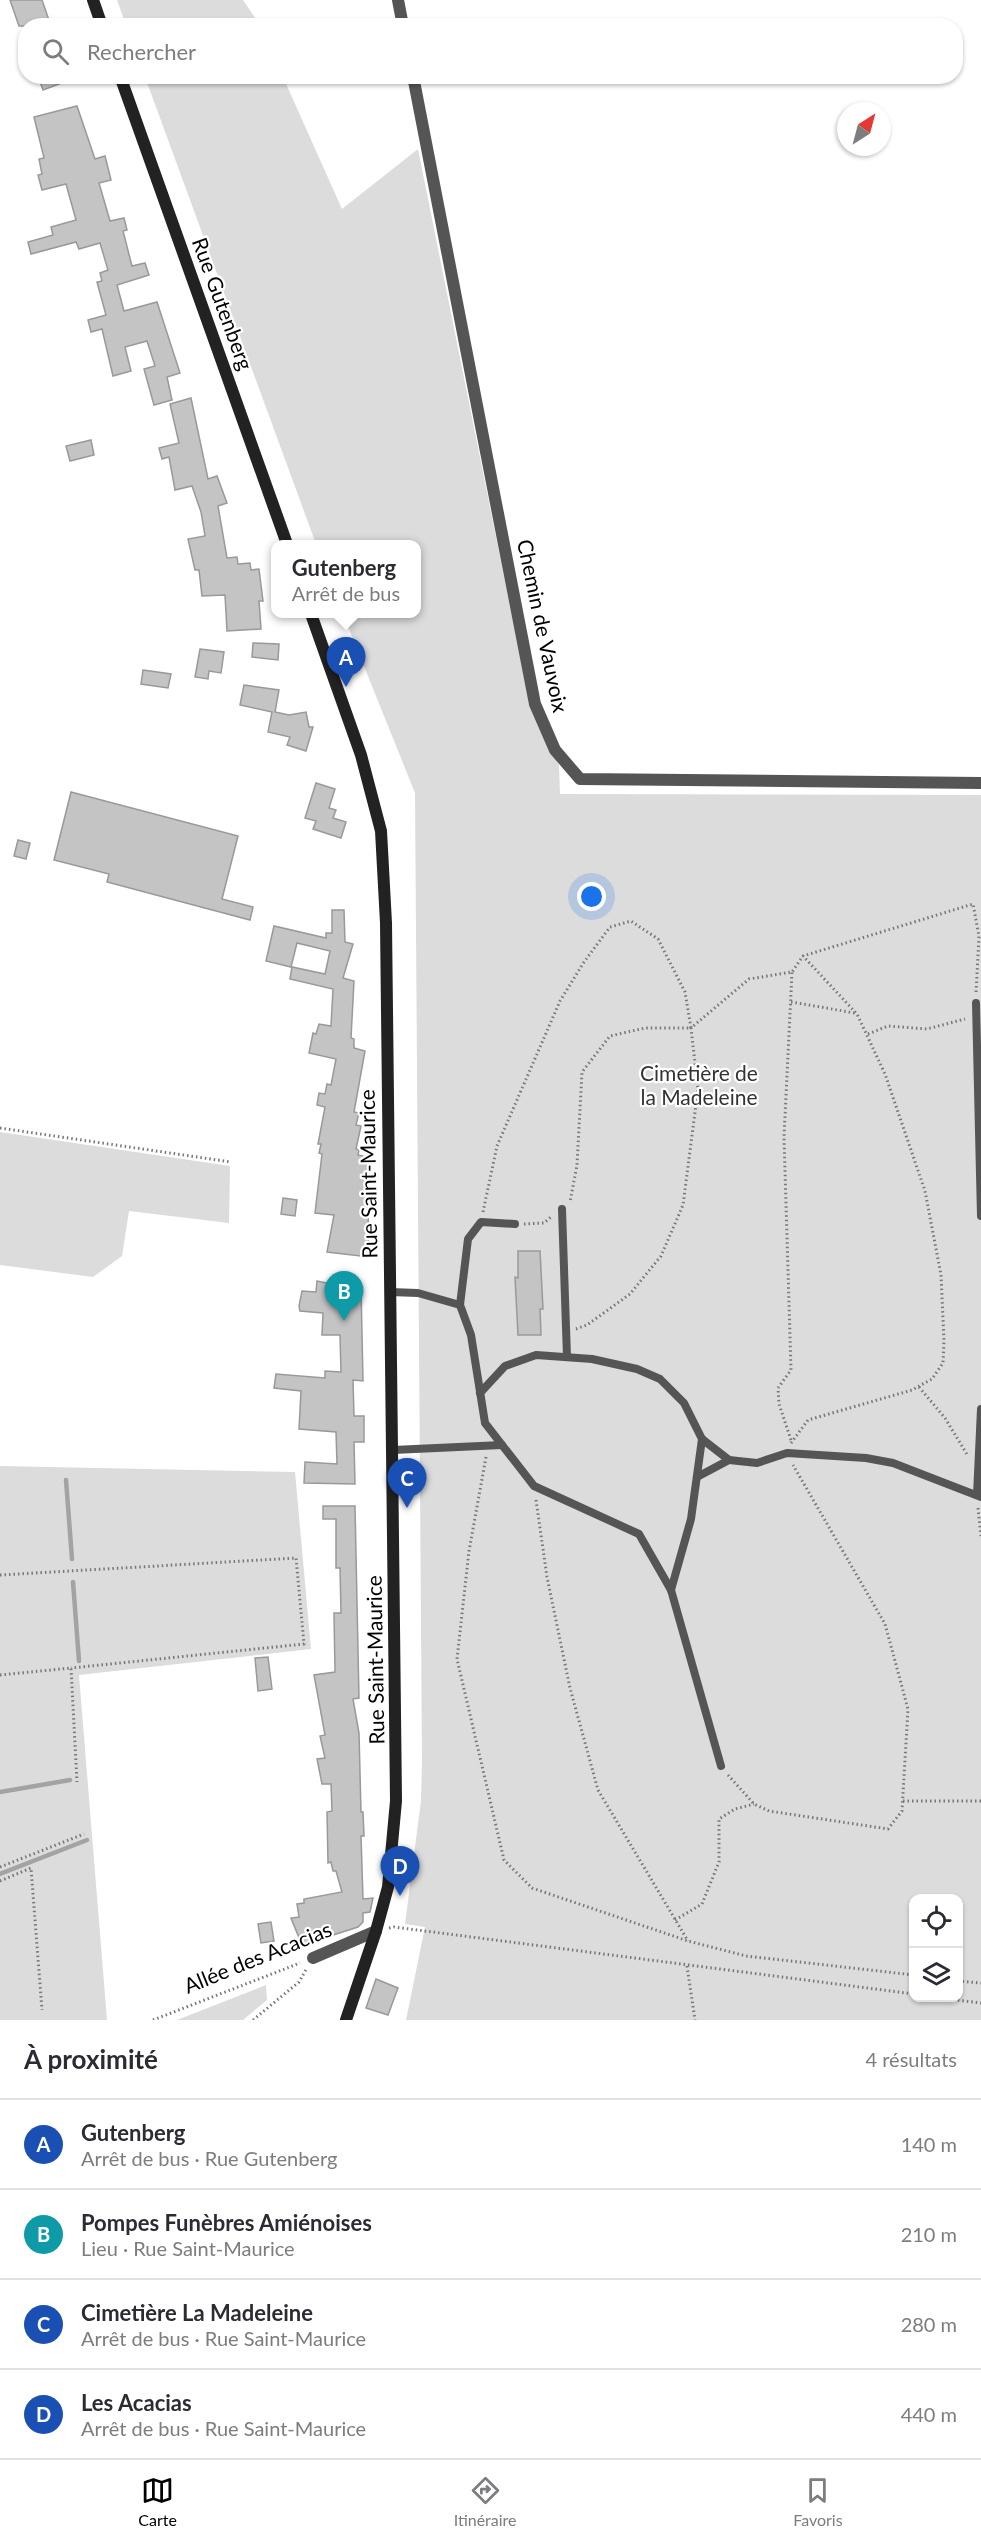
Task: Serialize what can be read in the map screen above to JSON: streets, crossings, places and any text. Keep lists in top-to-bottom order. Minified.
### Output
{"streets":{"street":["Rue Gutenberg","Chemin de Vauvoix","Rue Saint-Maurice","Allée des Acacias"]},"crossings":[["Rue Saint-Maurice","Allée des Acacias"]],"parks":["Cimetière de la Madeleine"],"north":"top right","page":{"search":"Rechercher","popup":["Gutenberg","Arrêt de bus"],"pins":["A","B","C","D"],"heading":["À proximité","4 résultats"],"list":[{"mark":"A","name":"Gutenberg","note":"Arrêt de bus · Rue Gutenberg","value":"140 m"},{"mark":"B","name":"Pompes Funèbres Amiénoises","note":"Lieu · Rue Saint-Maurice","value":"210 m"},{"mark":"C","name":"Cimetière La Madeleine","note":"Arrêt de bus · Rue Saint-Maurice","value":"280 m"},{"mark":"D","name":"Les Acacias","note":"Arrêt de bus · Rue Saint-Maurice","value":"440 m"}],"nav":["Carte","Itinéraire","Favoris"]}}
